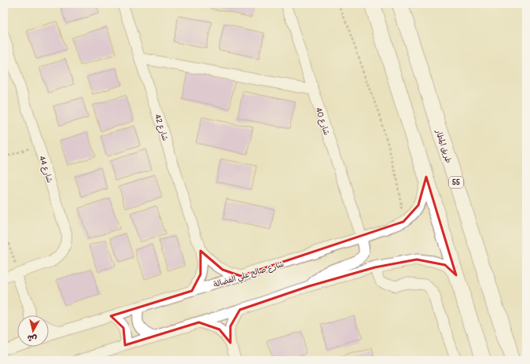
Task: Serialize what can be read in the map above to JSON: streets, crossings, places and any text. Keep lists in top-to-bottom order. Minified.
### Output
{"streets":{"highway":["طريق المطار","55"],"street":["شارع 40","شارع 42","شارع 44","شارع صالح علي الفضالة"]},"crossings":[["شارع 40","شارع صالح علي الفضالة"],["شارع 42","شارع صالح علي الفضالة"]],"north":"bottom"}
